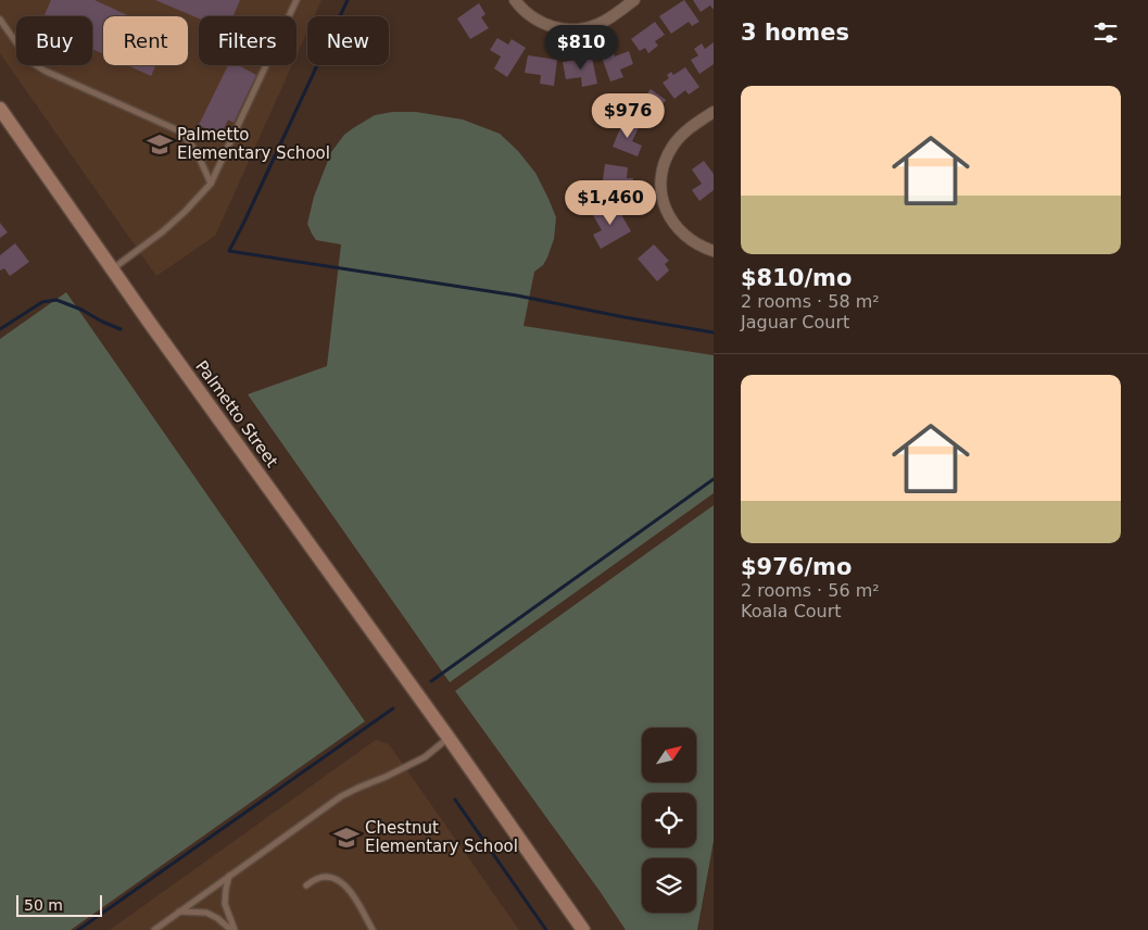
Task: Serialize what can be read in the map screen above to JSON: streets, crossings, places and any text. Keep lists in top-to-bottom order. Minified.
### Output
{"streets":{"main road":["Palmetto Street"]},"places":{"school or university":["Palmetto Elementary School","Chestnut Elementary School"]},"scale_bar":"50 m","north":"top right","page":{"heading":"3 homes","chip":["Buy","Rent","Filters","New"],"price":["$810","$976","$1,460"],"list":[{"name":"$810/mo","note":"2 rooms · 58 m² · Jaguar Court"},{"name":"$976/mo","note":"2 rooms · 56 m² · Koala Court"}],"scale":"50 m"}}
